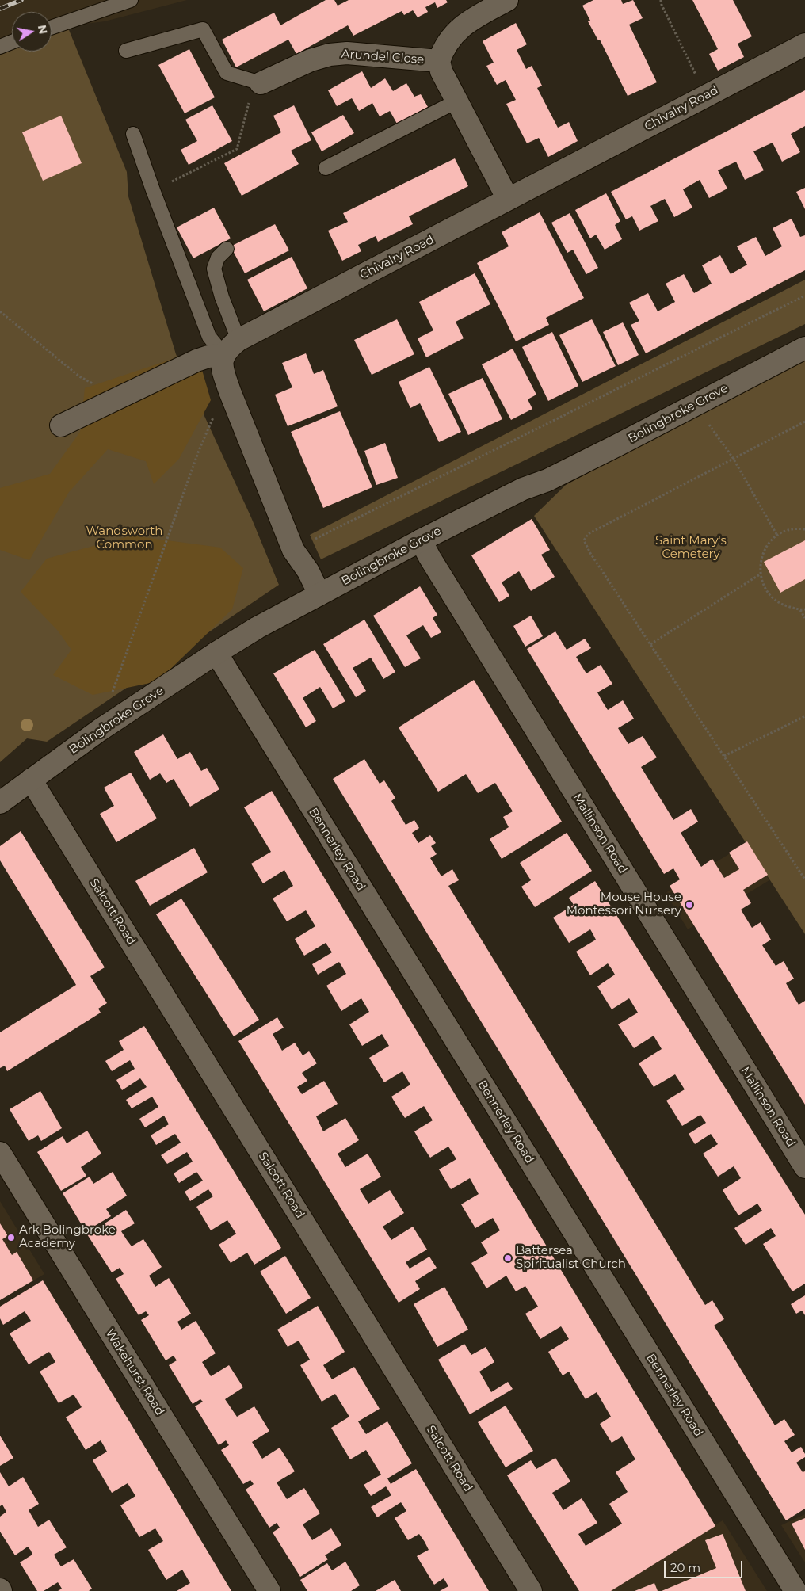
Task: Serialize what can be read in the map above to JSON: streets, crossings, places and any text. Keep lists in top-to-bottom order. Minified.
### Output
{"streets":{"street":["Arundel Close","Chivalry Road","Bolingbroke Grove","Mallinson Road","Bennerley Road","Salcott Road","Wakehurst Road"]},"crossings":[["Arundel Close","Chivalry Road"],["Bolingbroke Grove","Mallinson Road"],["Bolingbroke Grove","Bennerley Road"],["Bolingbroke Grove","Salcott Road"]],"parks":["Wandsworth Common","Saint Mary's Cemetery"],"places":["Mouse House Montessori Nursery","Ark Bolingbroke Academy","Battersea Spiritualist Church"],"scale_bar":"20 m","north":"right"}
